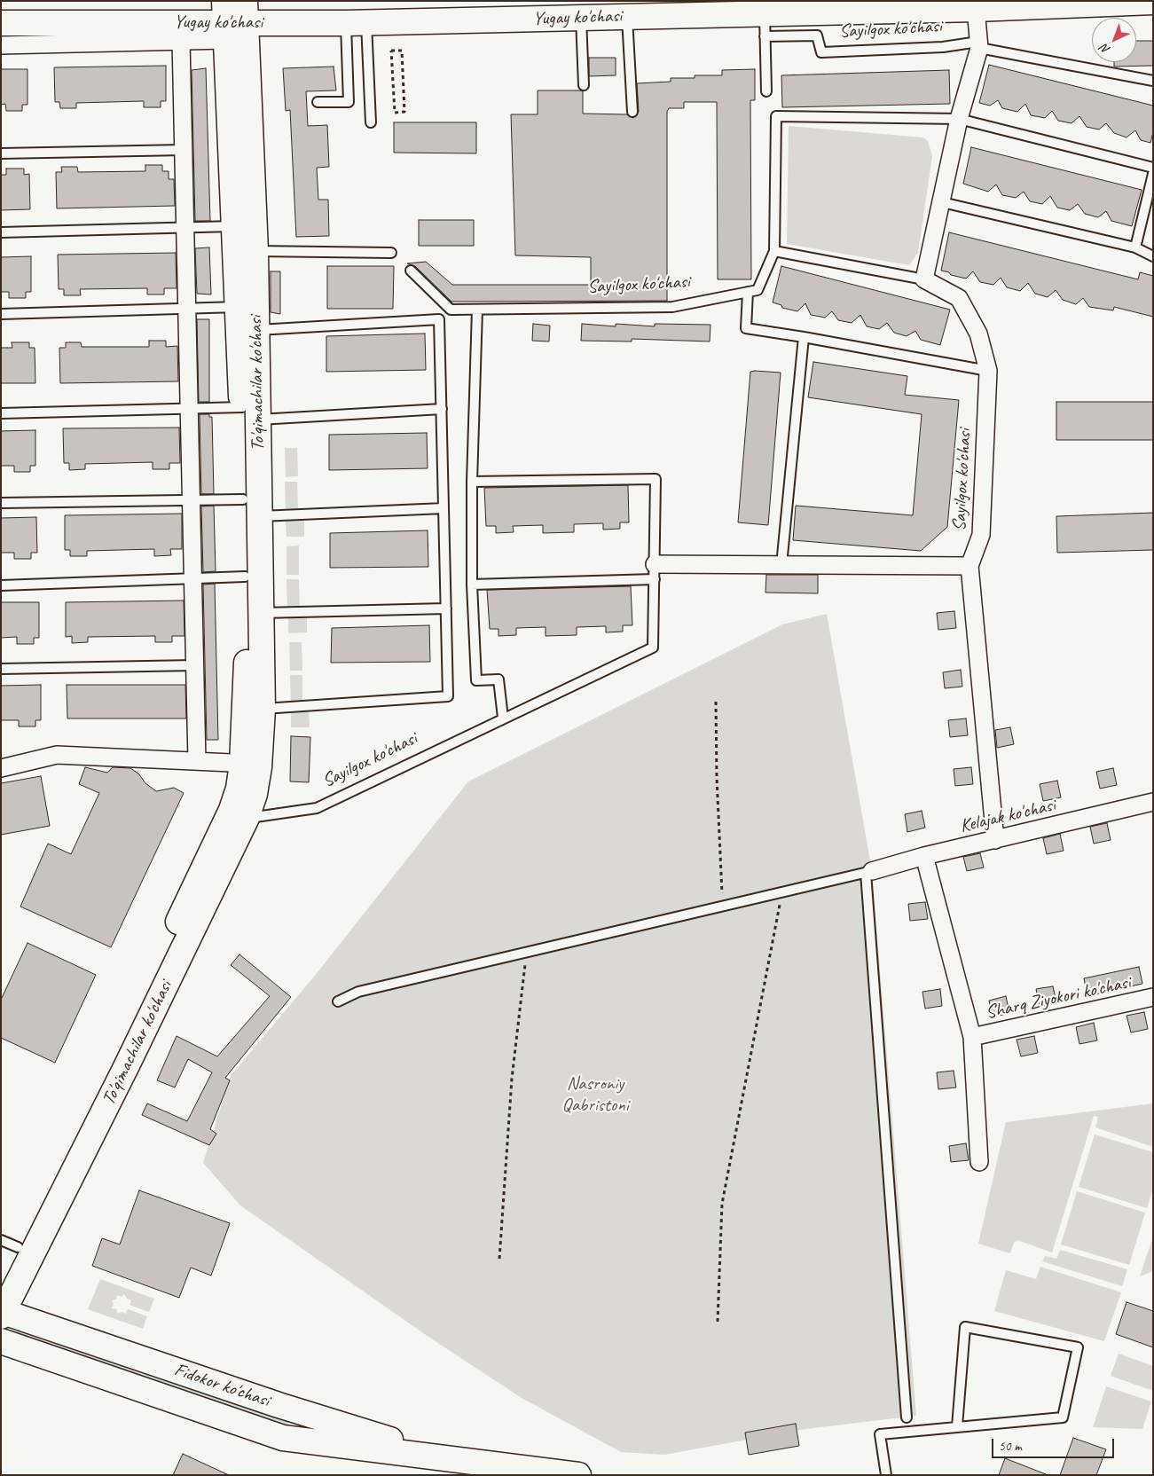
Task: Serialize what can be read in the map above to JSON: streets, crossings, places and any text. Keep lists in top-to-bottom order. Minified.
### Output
{"streets":{"main road":["Yugay ko'chasi","To'qimachilar ko'chasi","Fidokor ko'chasi"],"street":["Sayilgox ko'chasi","Kelajak ko'chasi","Sharq Ziyokori ko'chasi"]},"crossings":[["Yugay ko'chasi","Sayilgox ko'chasi"],["Yugay ko'chasi","To'qimachilar ko'chasi"],["Sayilgox ko'chasi","To'qimachilar ko'chasi"],["Sayilgox ko'chasi","Kelajak ko'chasi"],["To'qimachilar ko'chasi","Fidokor ko'chasi"]],"parks":["Nasroniy Qabristoni"],"scale_bar":"50 m","north":"bottom left"}
